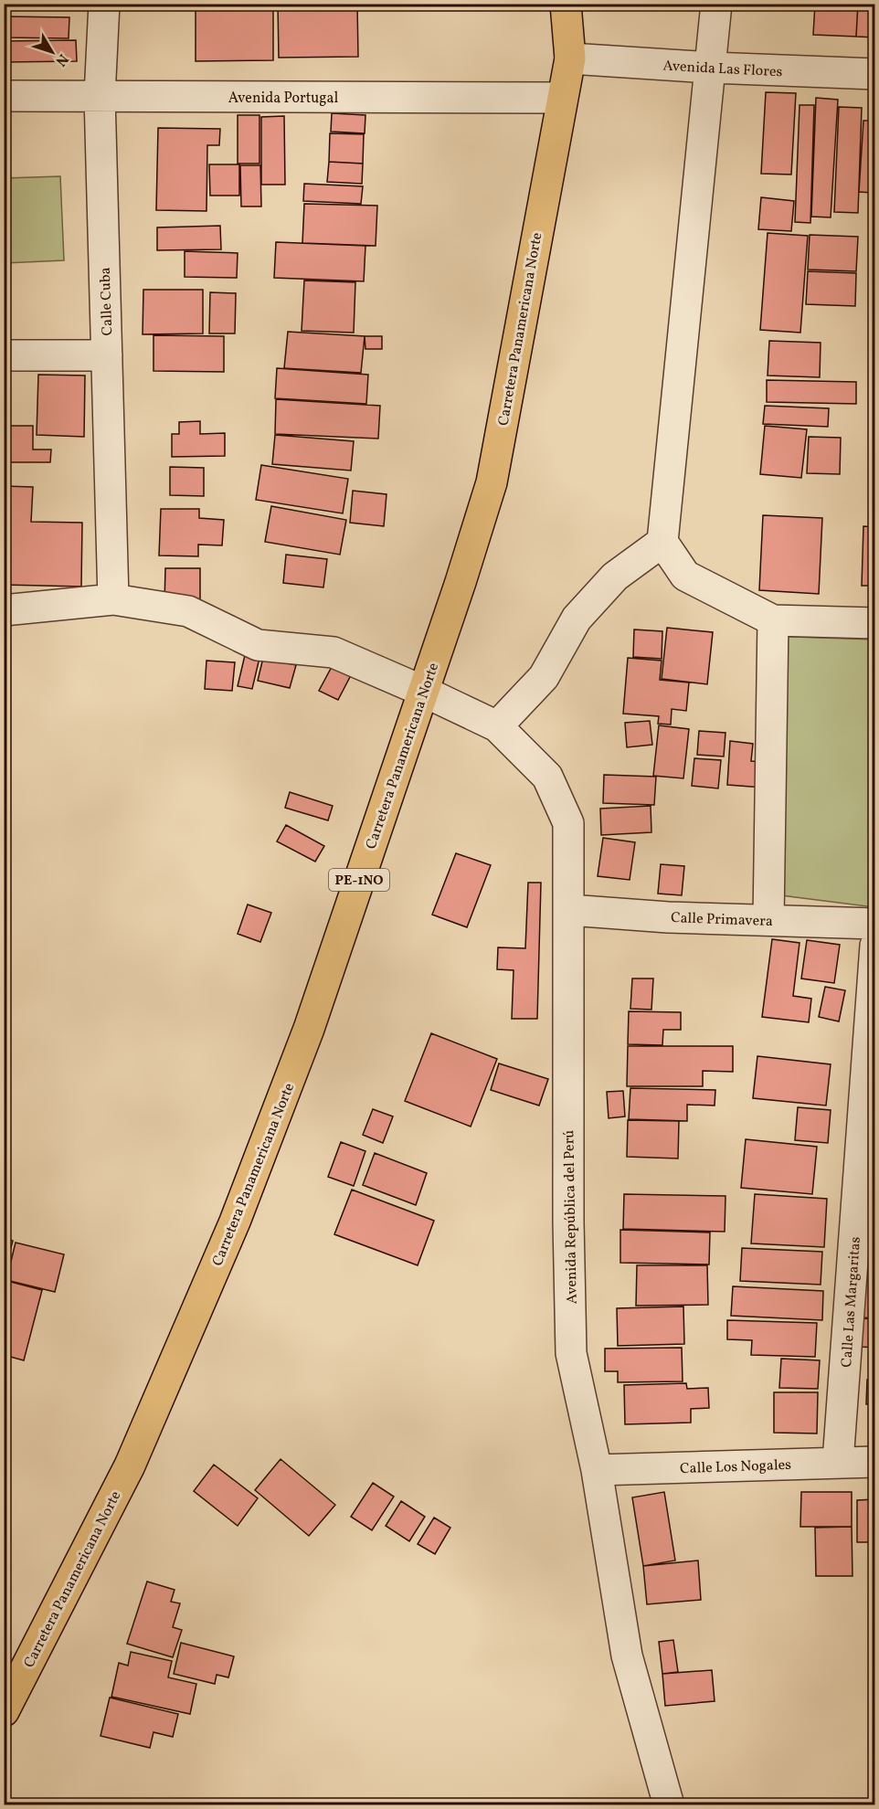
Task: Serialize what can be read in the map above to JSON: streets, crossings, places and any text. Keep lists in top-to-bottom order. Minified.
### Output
{"streets":{"main road":["Carretera Panamericana Norte","PE-1NO"],"street":["Avenida Las Flores","Avenida Portugal","Calle Cuba","Calle Primavera","Avenida República del Perú","Calle Las Margaritas","Calle Los Nogales"]},"crossings":[["Avenida Las Flores","Carretera Panamericana Norte"],["Avenida Portugal","Calle Cuba"],["Avenida Portugal","Carretera Panamericana Norte"],["Calle Cuba","Avenida República del Perú"],["Carretera Panamericana Norte","Avenida República del Perú"],["Calle Primavera","Avenida República del Perú"],["Avenida República del Perú","Calle Los Nogales"],["Calle Las Margaritas","Calle Los Nogales"]],"north":"bottom right"}
